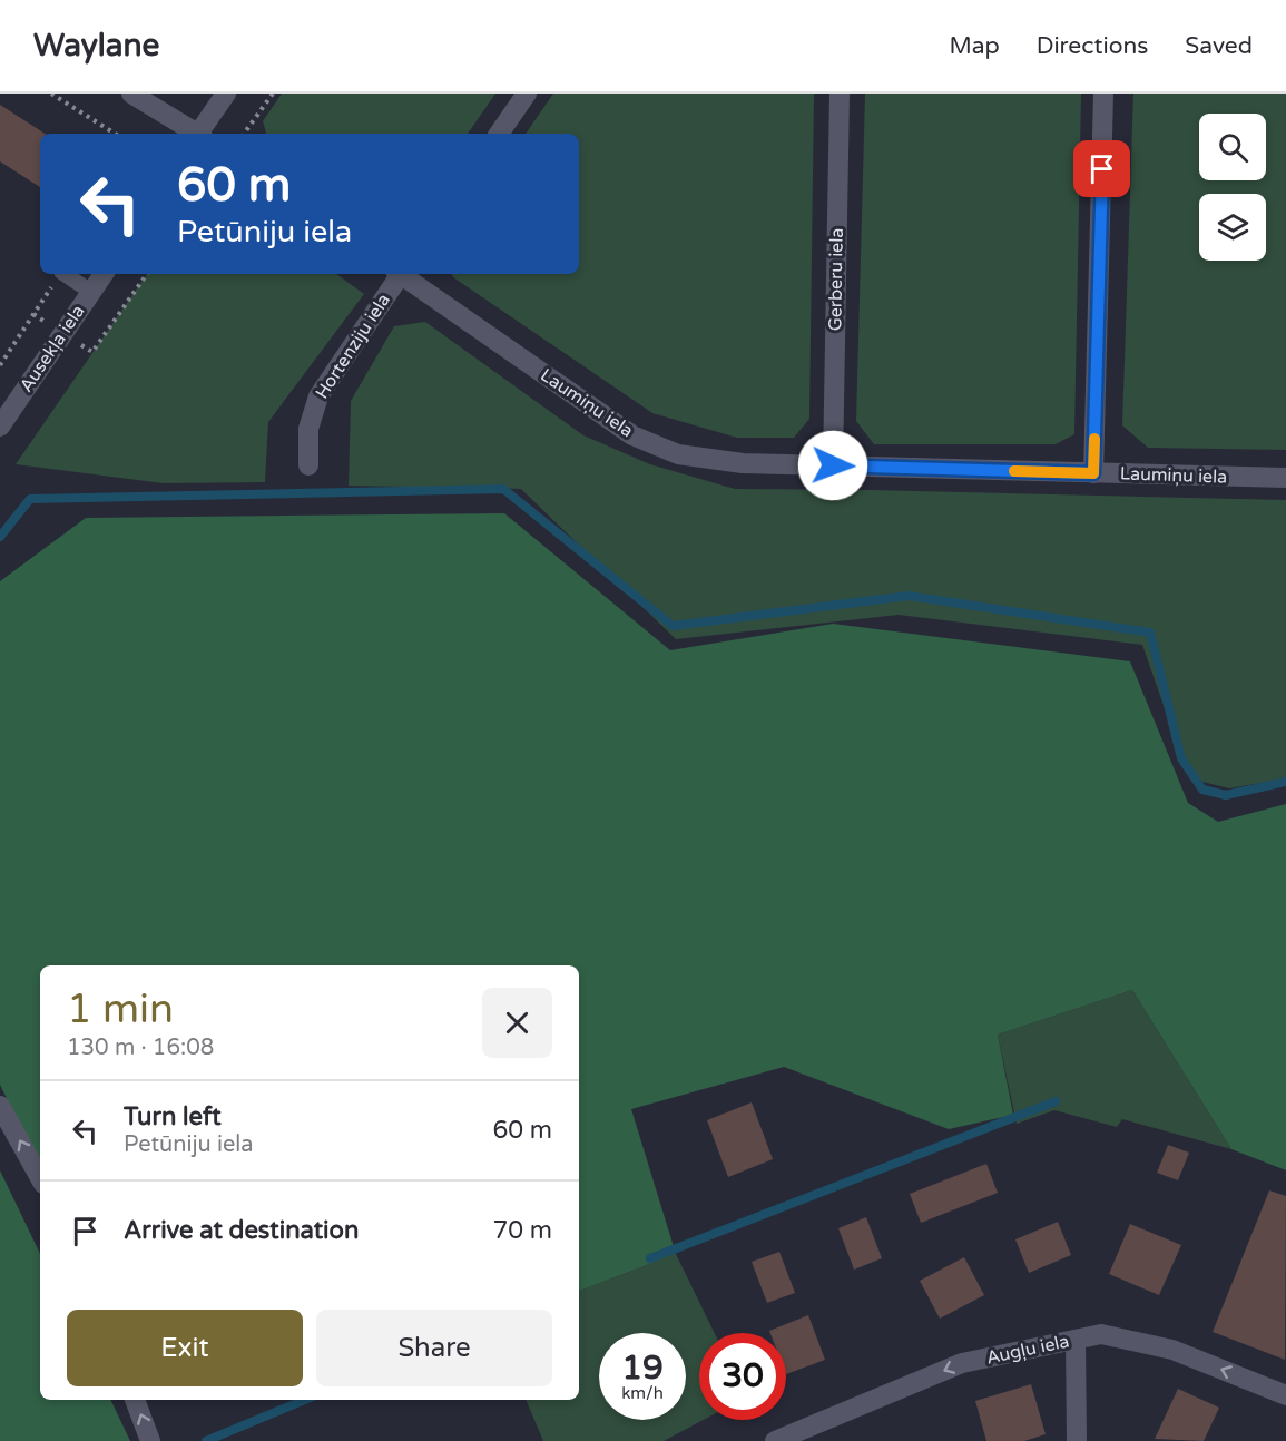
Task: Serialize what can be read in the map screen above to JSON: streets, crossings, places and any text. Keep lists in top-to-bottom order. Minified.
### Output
{"streets":{"street":["Gerberu iela","Hortenziju iela","Ausekļa iela","Laumiņu iela","Augļu iela"]},"crossings":[["Gerberu iela","Laumiņu iela"]],"one_way":["Augļu iela"],"page":{"header":"Waylane","nav":["Map","Directions","Saved"],"turn":["60 m","Petūniju iela"],"heading":["1 min","130 m · 16:08"],"list":[{"name":"Turn left","note":"Petūniju iela","value":"60 m"},{"name":"Arrive at destination","value":"70 m"}],"buttons":["Exit","Share"],"speed":"19 km/h","limit":"30"}}
